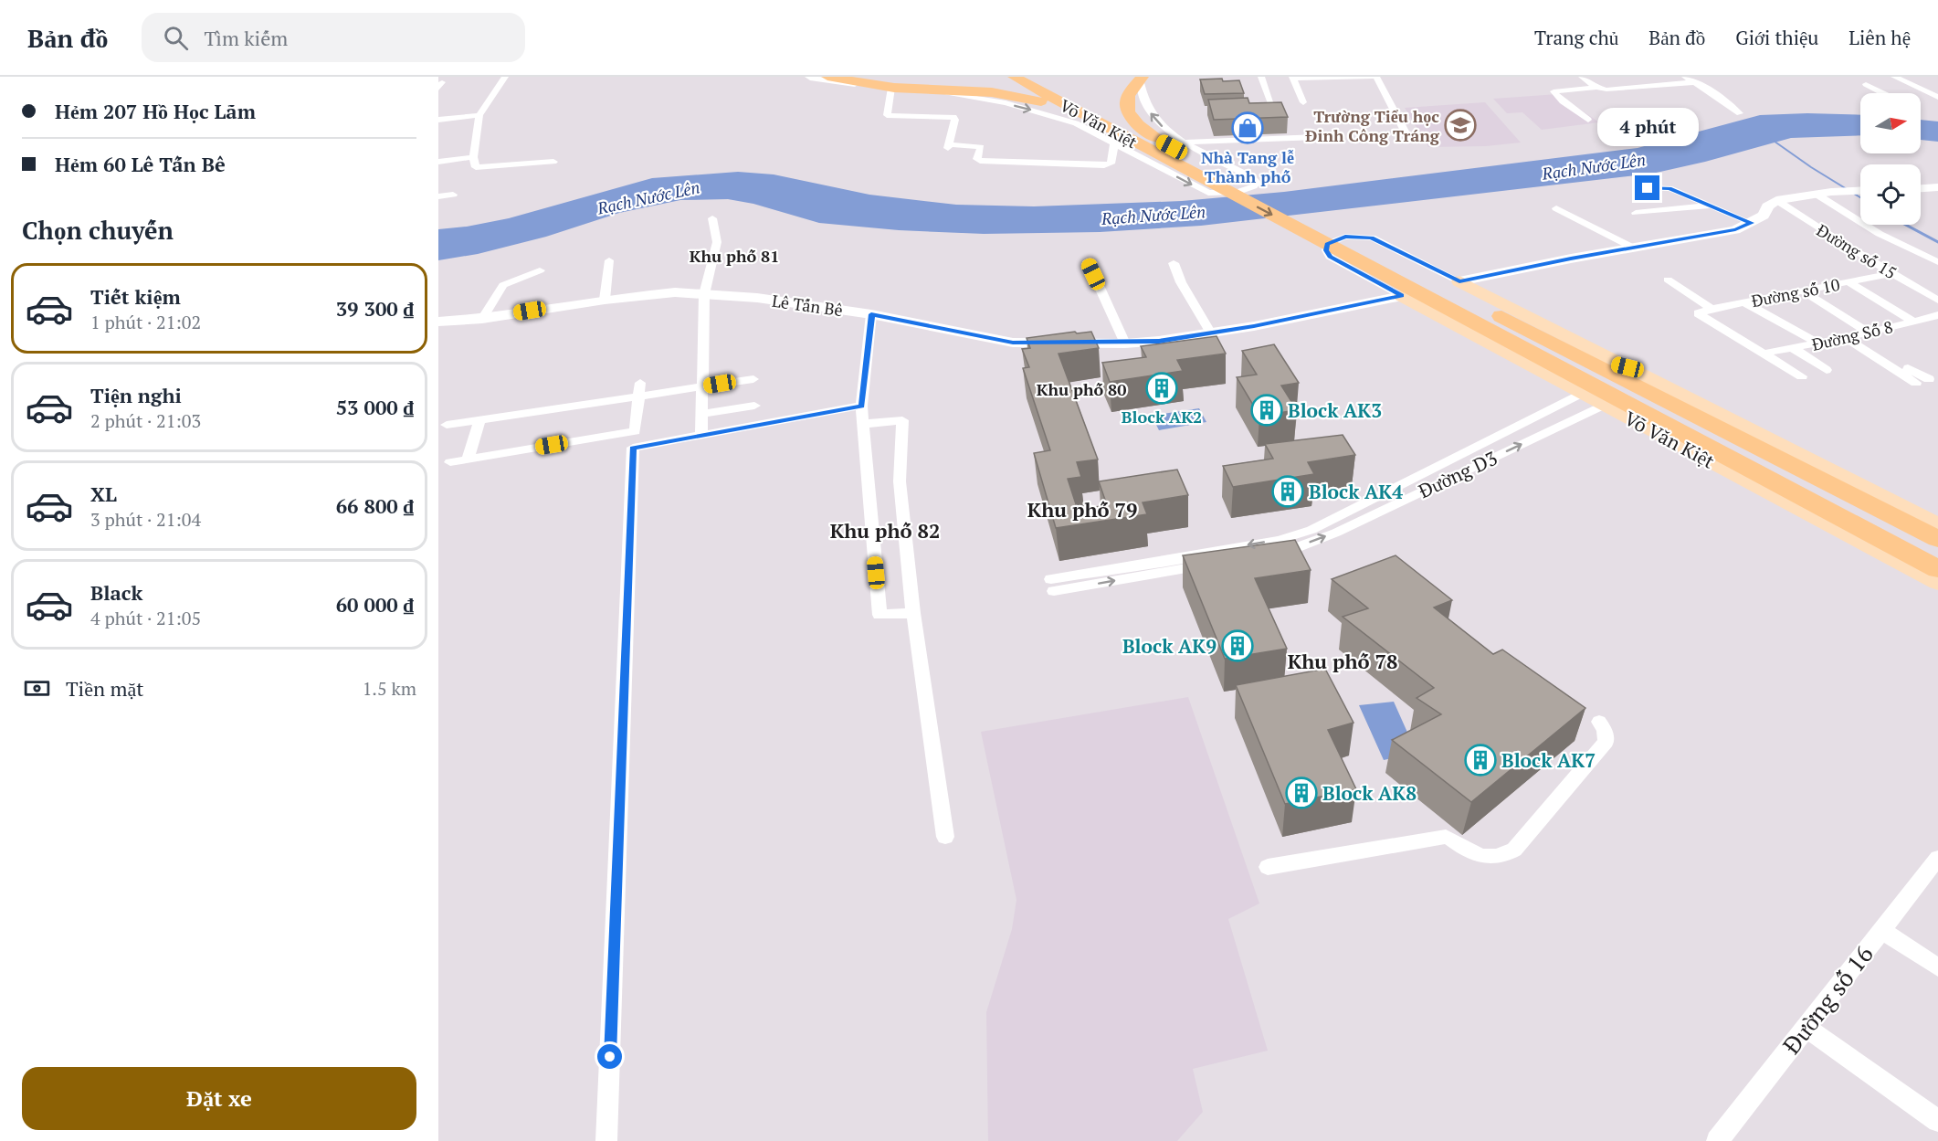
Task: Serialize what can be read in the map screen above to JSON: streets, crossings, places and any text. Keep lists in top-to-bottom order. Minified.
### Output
{"streets":{"highway":["Võ Văn Kiệt"],"street":["Đường số 15","Đường số 10","Lê Tấn Bê","Đường Số 8","Đường D3","Đường số 16"]},"crossings":[["Võ Văn Kiệt","Lê Tấn Bê"],["Võ Văn Kiệt","Đường D3"],["Đường số 15","Đường số 10"],["Đường số 10","Đường Số 8"]],"districts":["Khu phố 81","Khu phố 80","Khu phố 79","Khu phố 82","Khu phố 78"],"water":["Rạch Nước Lên"],"places":{"school or university":["Trường Tiểu học Đinh Công Tráng"],"shop":["Nhà Tang lễ Thành phố"],"building":["Block AK2","Block AK3","Block AK4","Block AK9","Block AK7","Block AK8"]},"north":"right","page":{"header":"Bản đồ","search":"Tìm kiếm","nav":["Trang chủ","Bản đồ","Giới thiệu","Liên hệ"],"banner":["Hẻm 207 Hồ Học Lãm","Hẻm 60 Lê Tấn Bê"],"bubble":"4 phút","heading":"Chọn chuyến","list":[{"name":"Tiết kiệm","note":"1 phút · 21:02","value":"39 300 ₫"},{"name":"Tiện nghi","note":"2 phút · 21:03","value":"53 000 ₫"},{"name":"XL","note":"3 phút · 21:04","value":"66 800 ₫"},{"name":"Black","note":"4 phút · 21:05","value":"60 000 ₫"}],"pay":["Tiền mặt","1.5 km"],"buttons":"Đặt xe"}}
